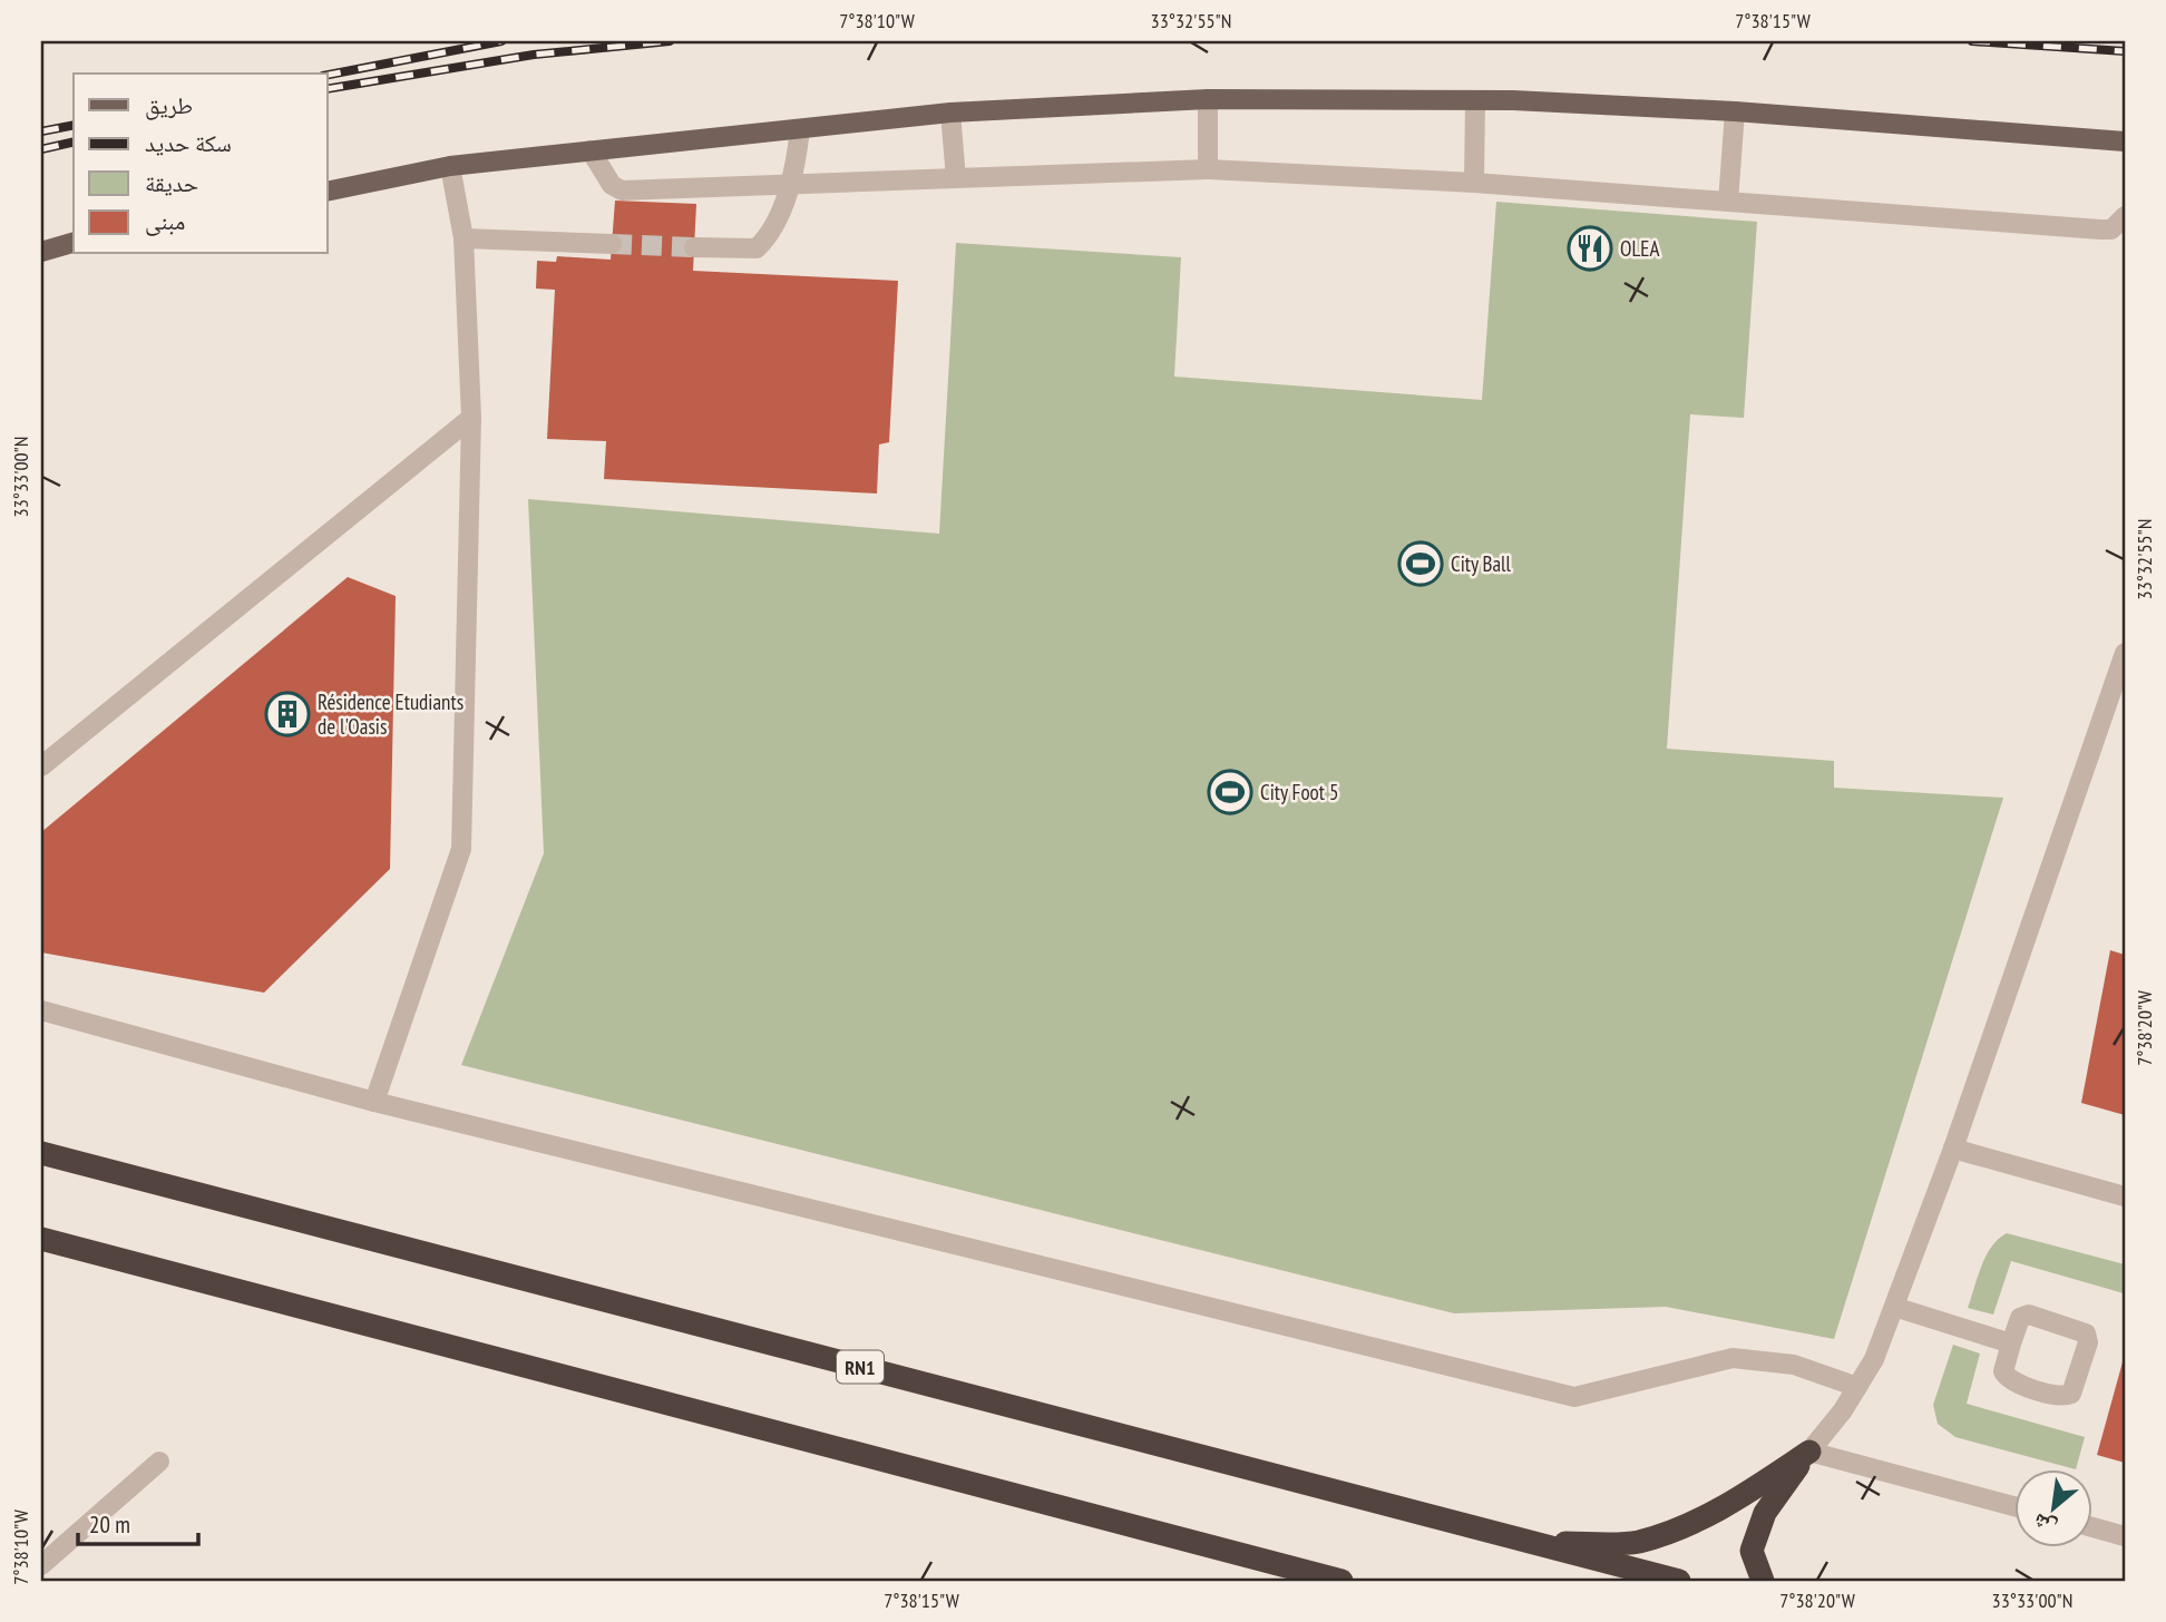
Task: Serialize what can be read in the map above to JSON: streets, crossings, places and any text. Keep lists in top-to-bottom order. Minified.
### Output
{"streets":{"highway":["RN1"]},"places":{"restaurant":["OLEA"],"sports":["City Ball","City Foot 5"],"building":["Résidence Etudiants de l'Oasis"]},"legend":["طريق","سكة حديد","حديقة","مبنى"],"scale_bar":"20 m","north":"bottom left","coordinates":["7°38'10\"W","33°32'55\"N","7°38'15\"W","33°33'00\"N","7°38'20\"W"]}
